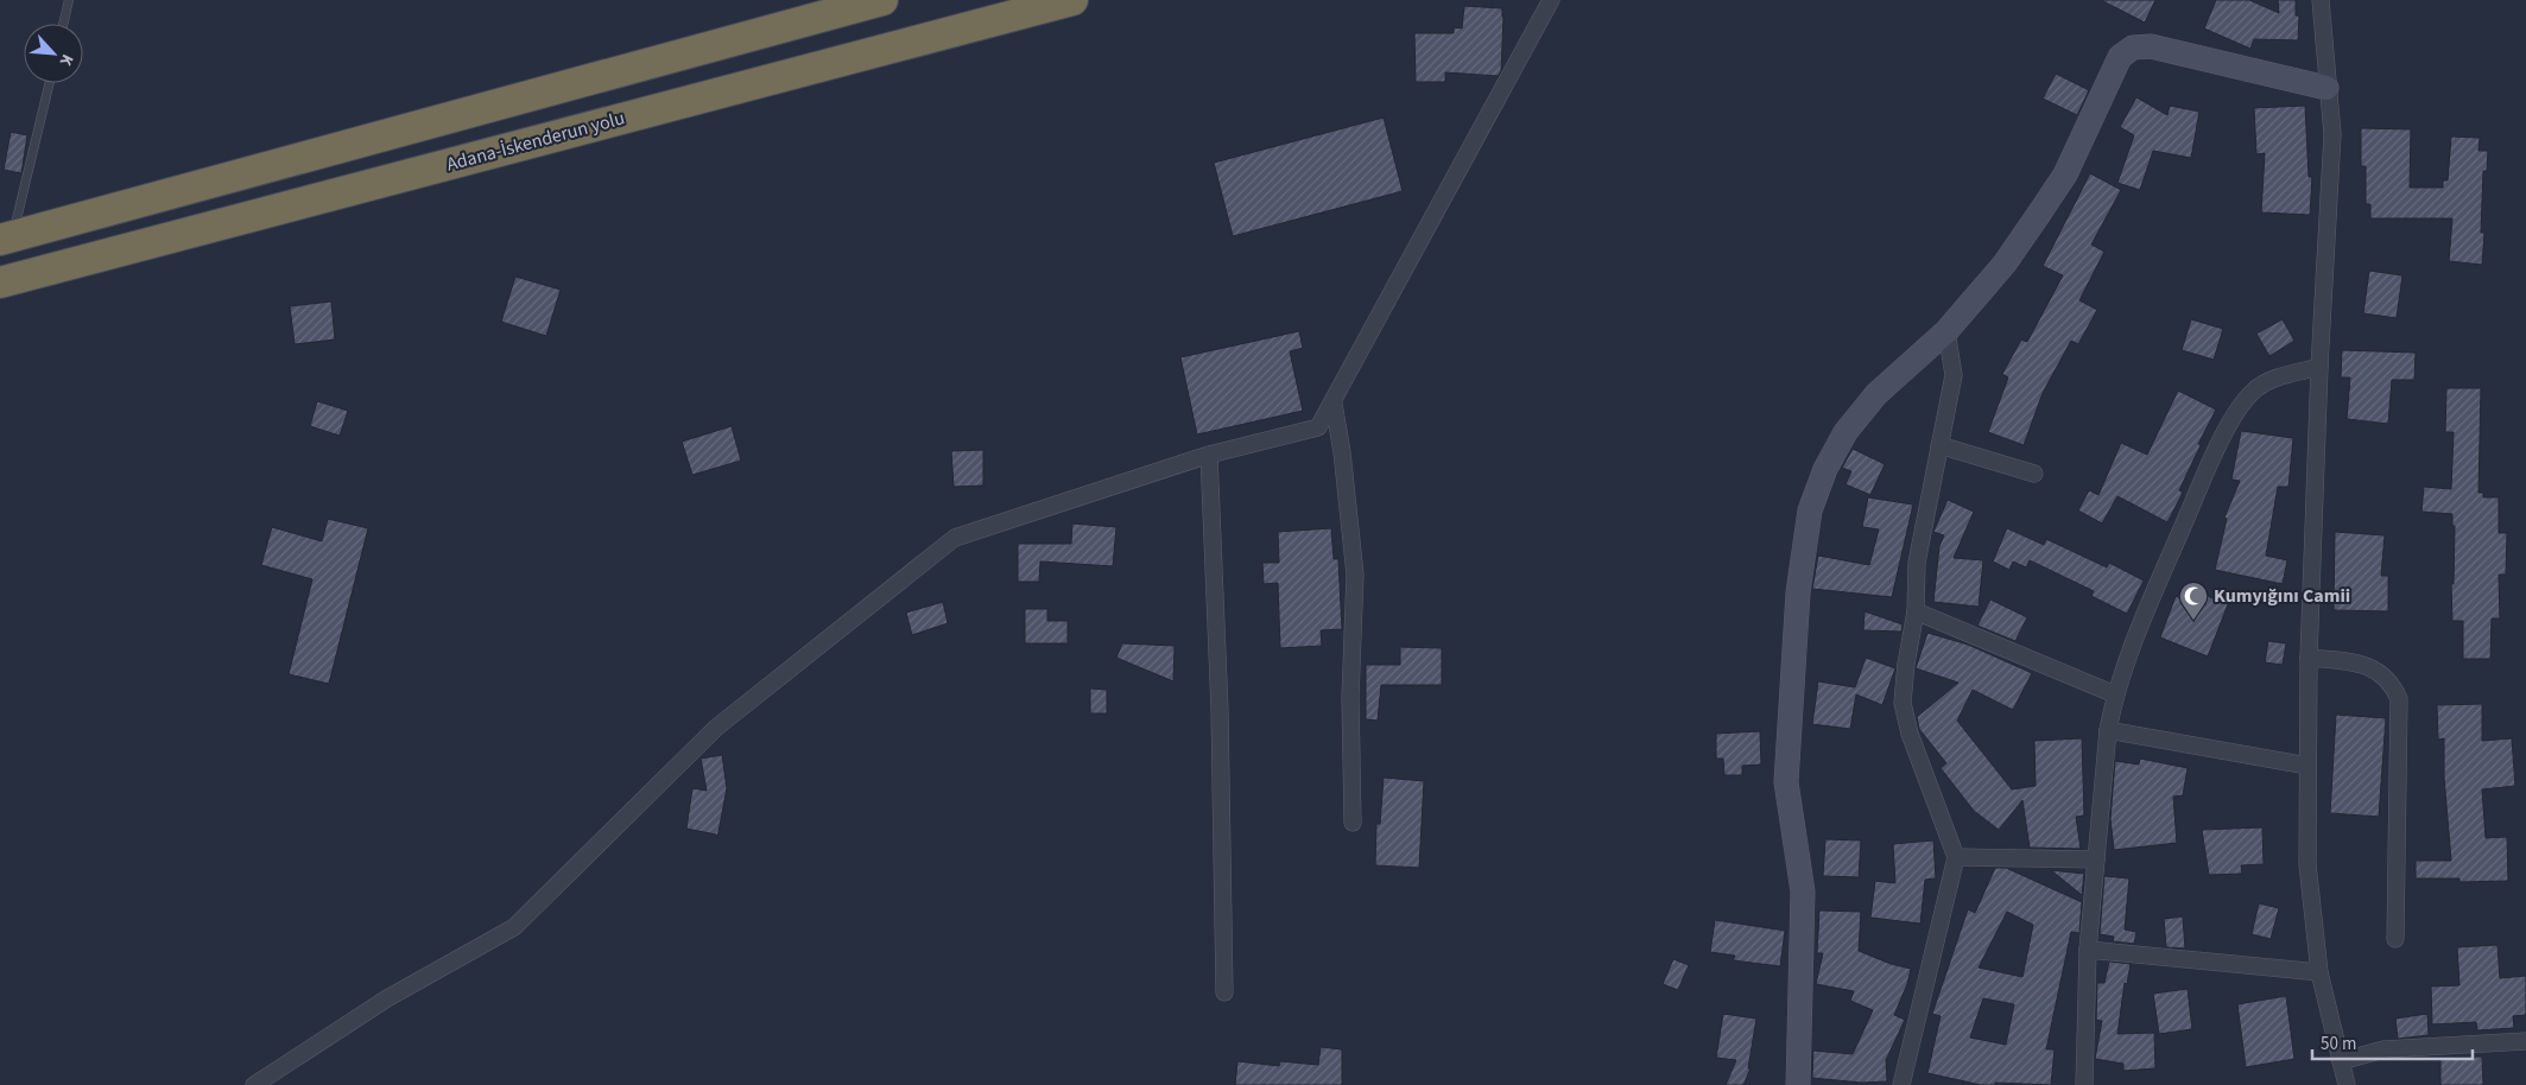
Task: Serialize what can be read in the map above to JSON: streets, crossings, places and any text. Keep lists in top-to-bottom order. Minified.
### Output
{"streets":{"highway":["Adana-İskenderun yolu"]},"places":{"mosque":["Kumyığını Camii"]},"scale_bar":"50 m","north":"bottom right"}
